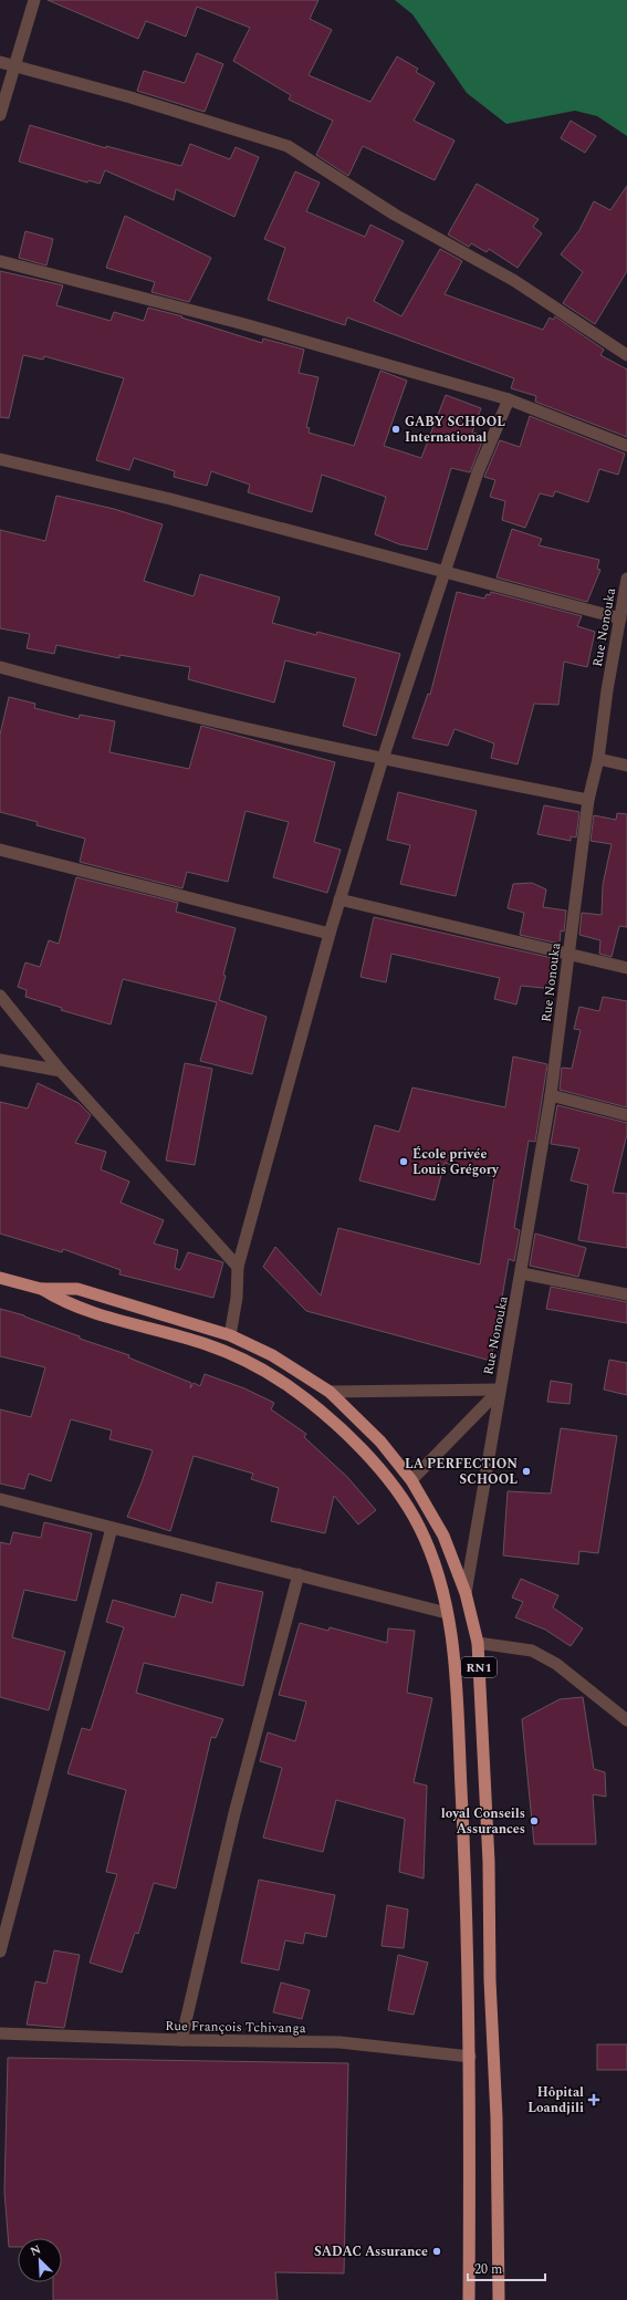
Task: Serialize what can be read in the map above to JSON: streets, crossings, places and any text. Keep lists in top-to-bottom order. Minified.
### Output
{"streets":{"highway":["RN1"],"street":["Rue Nonouka","Rue François Tchivanga"]},"crossings":[["Rue Nonouka","RN1"],["RN1","Rue François Tchivanga"]],"places":{"other":["GABY SCHOOL International","École privée Louis Grégory","LA PERFECTION SCHOOL","loyal Conseils Assurances","SADAC Assurance"],"health":["Hôpital Loandjili"]},"scale_bar":"20 m","north":"top left"}
